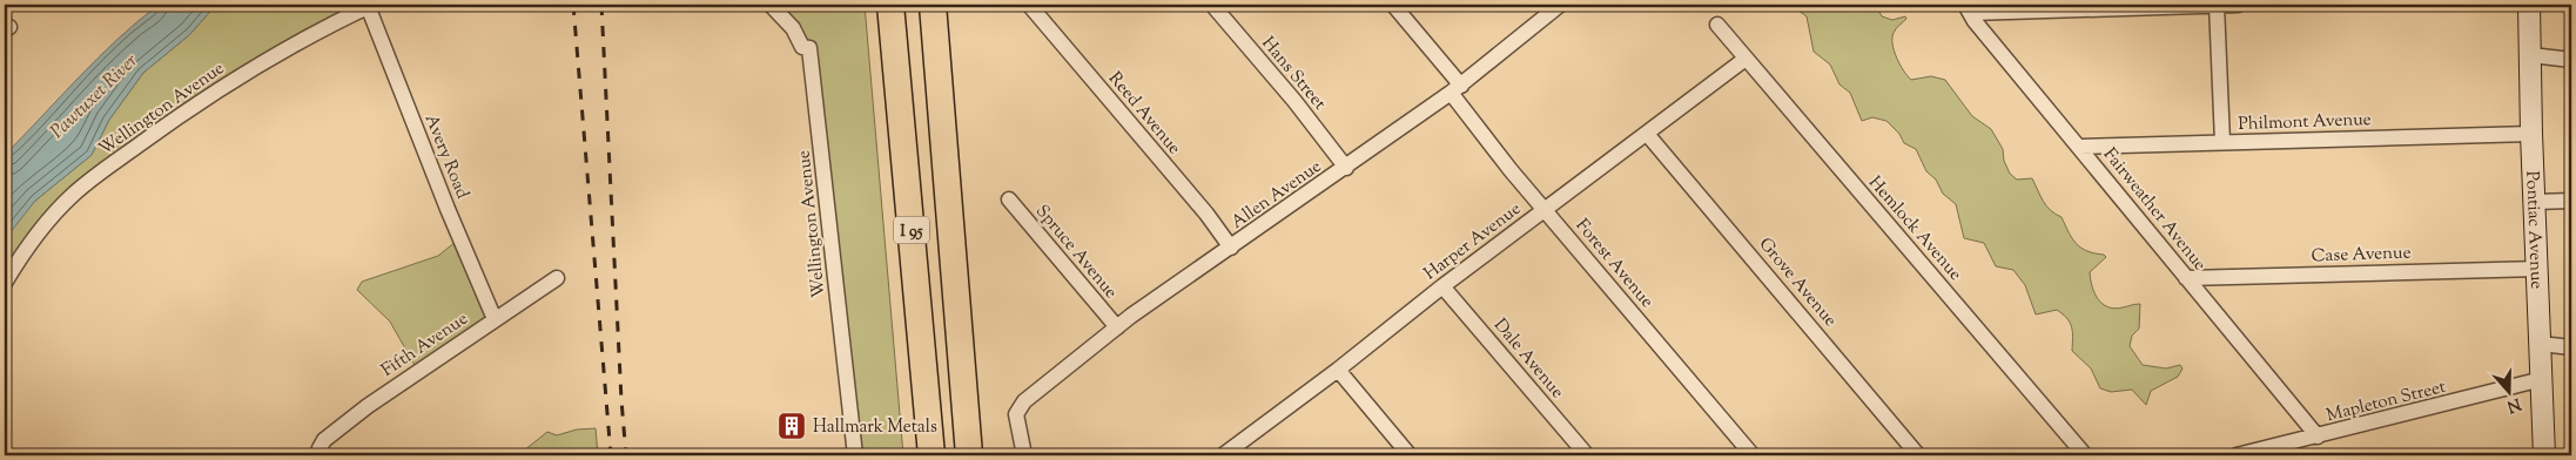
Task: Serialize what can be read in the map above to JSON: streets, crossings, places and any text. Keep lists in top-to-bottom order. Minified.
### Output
{"streets":{"highway":["I 95"],"main road":["Pontiac Avenue"],"street":["Hans Street","Wellington Avenue","Reed Avenue","Philmont Avenue","Avery Road","Allen Avenue","Fairweather Avenue","Hemlock Avenue","Harper Avenue","Spruce Avenue","Case Avenue","Forest Avenue","Grove Avenue","Fifth Avenue","Dale Avenue","Mapleton Street"]},"crossings":[["Hans Street","Allen Avenue"],["Wellington Avenue","Avery Road"],["Reed Avenue","Allen Avenue"],["Philmont Avenue","Fairweather Avenue"],["Philmont Avenue","Pontiac Avenue"],["Avery Road","Fifth Avenue"],["Allen Avenue","Spruce Avenue"],["Allen Avenue","Forest Avenue"],["Fairweather Avenue","Case Avenue"],["Fairweather Avenue","Mapleton Street"],["Hemlock Avenue","Harper Avenue"],["Pontiac Avenue","Case Avenue"],["Pontiac Avenue","Mapleton Street"],["Harper Avenue","Forest Avenue"],["Harper Avenue","Grove Avenue"],["Harper Avenue","Dale Avenue"]],"water":["Pawtuxet River"],"places":{"building":["Hallmark Metals"]},"north":"bottom"}
